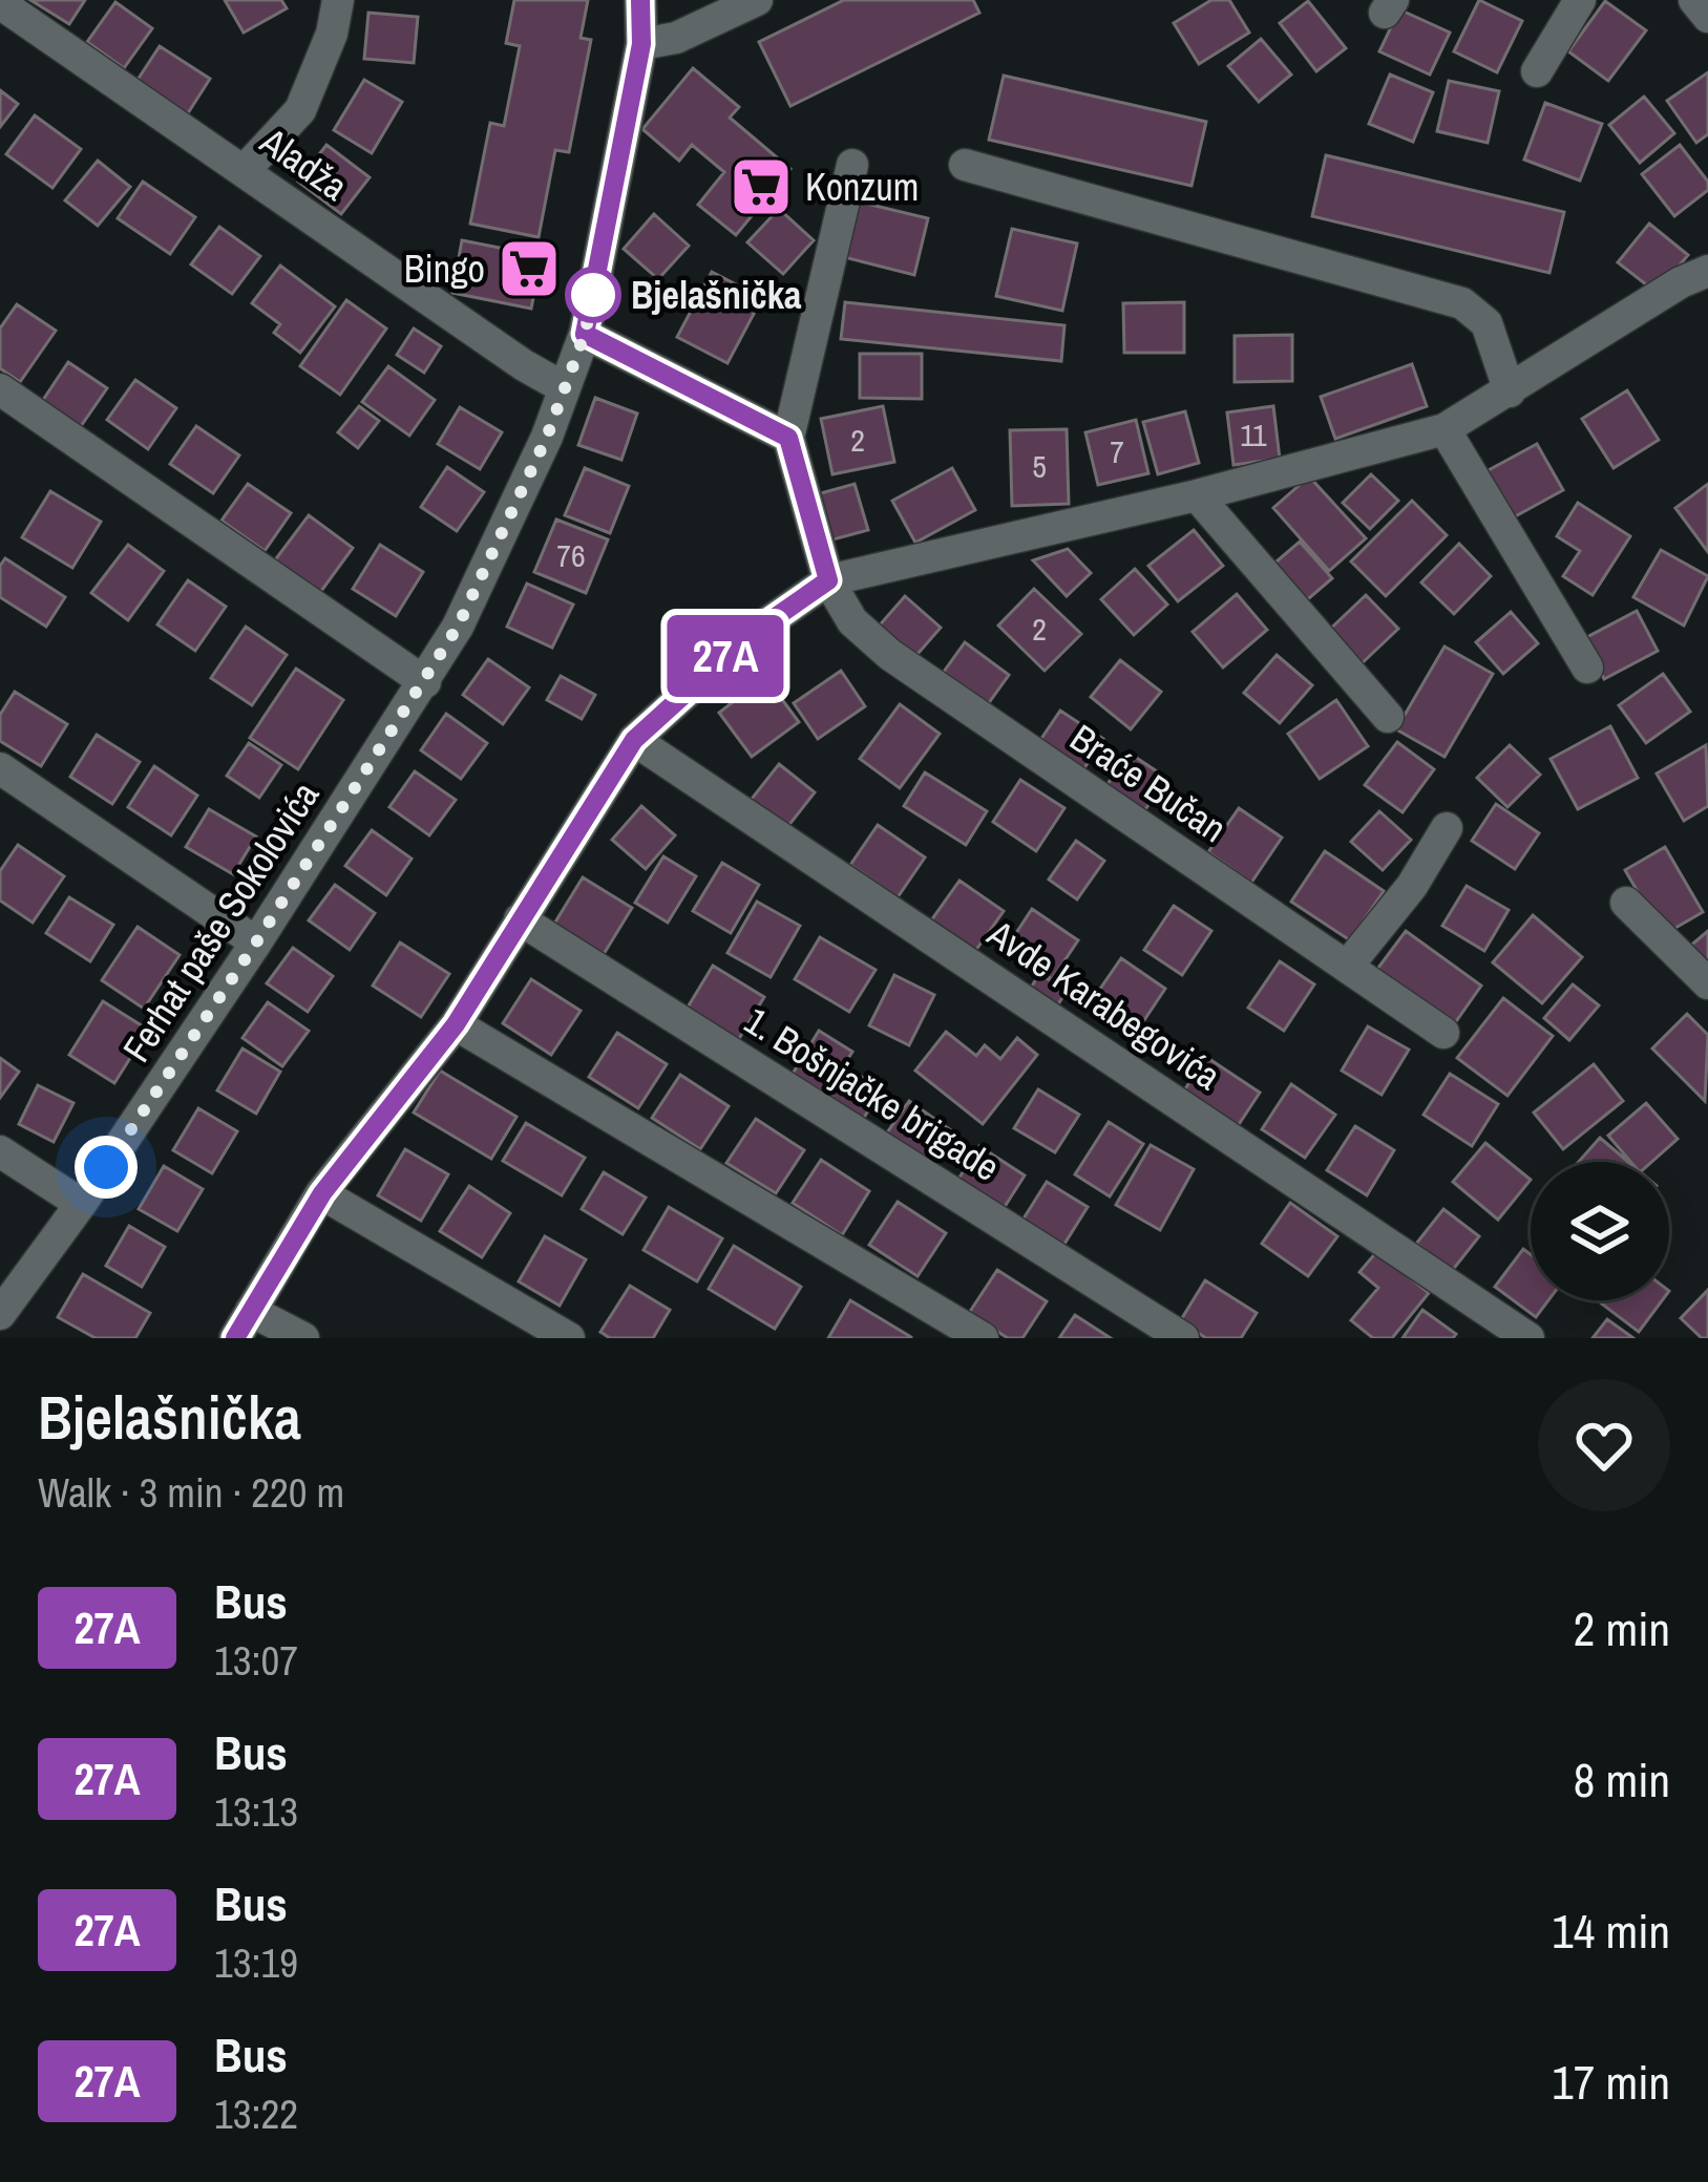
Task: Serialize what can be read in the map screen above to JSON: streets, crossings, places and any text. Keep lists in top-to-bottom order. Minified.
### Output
{"streets":{"street":["Aladža","Braće Bučan","Ferhat paše Sokolovića","Avde Karabegovića","1. Bošnjačke brigade"]},"crossings":[["Aladža","Ferhat paše Sokolovića"]],"places":{"supermarket":["Konzum","Bingo"],"other":["Bjelašnička"]},"lines":["bus line 27A"],"house_numbers":["11","2","7","5","76","2"],"page":{"on_map":"27A","heading":["Bjelašnička","Walk · 3 min · 220 m"],"list":[{"mark":"27A","name":"Bus","note":"13:07","value":"2 min"},{"mark":"27A","name":"Bus","note":"13:13","value":"8 min"},{"mark":"27A","name":"Bus","note":"13:19","value":"14 min"},{"mark":"27A","name":"Bus","note":"13:22","value":"17 min"}]}}
